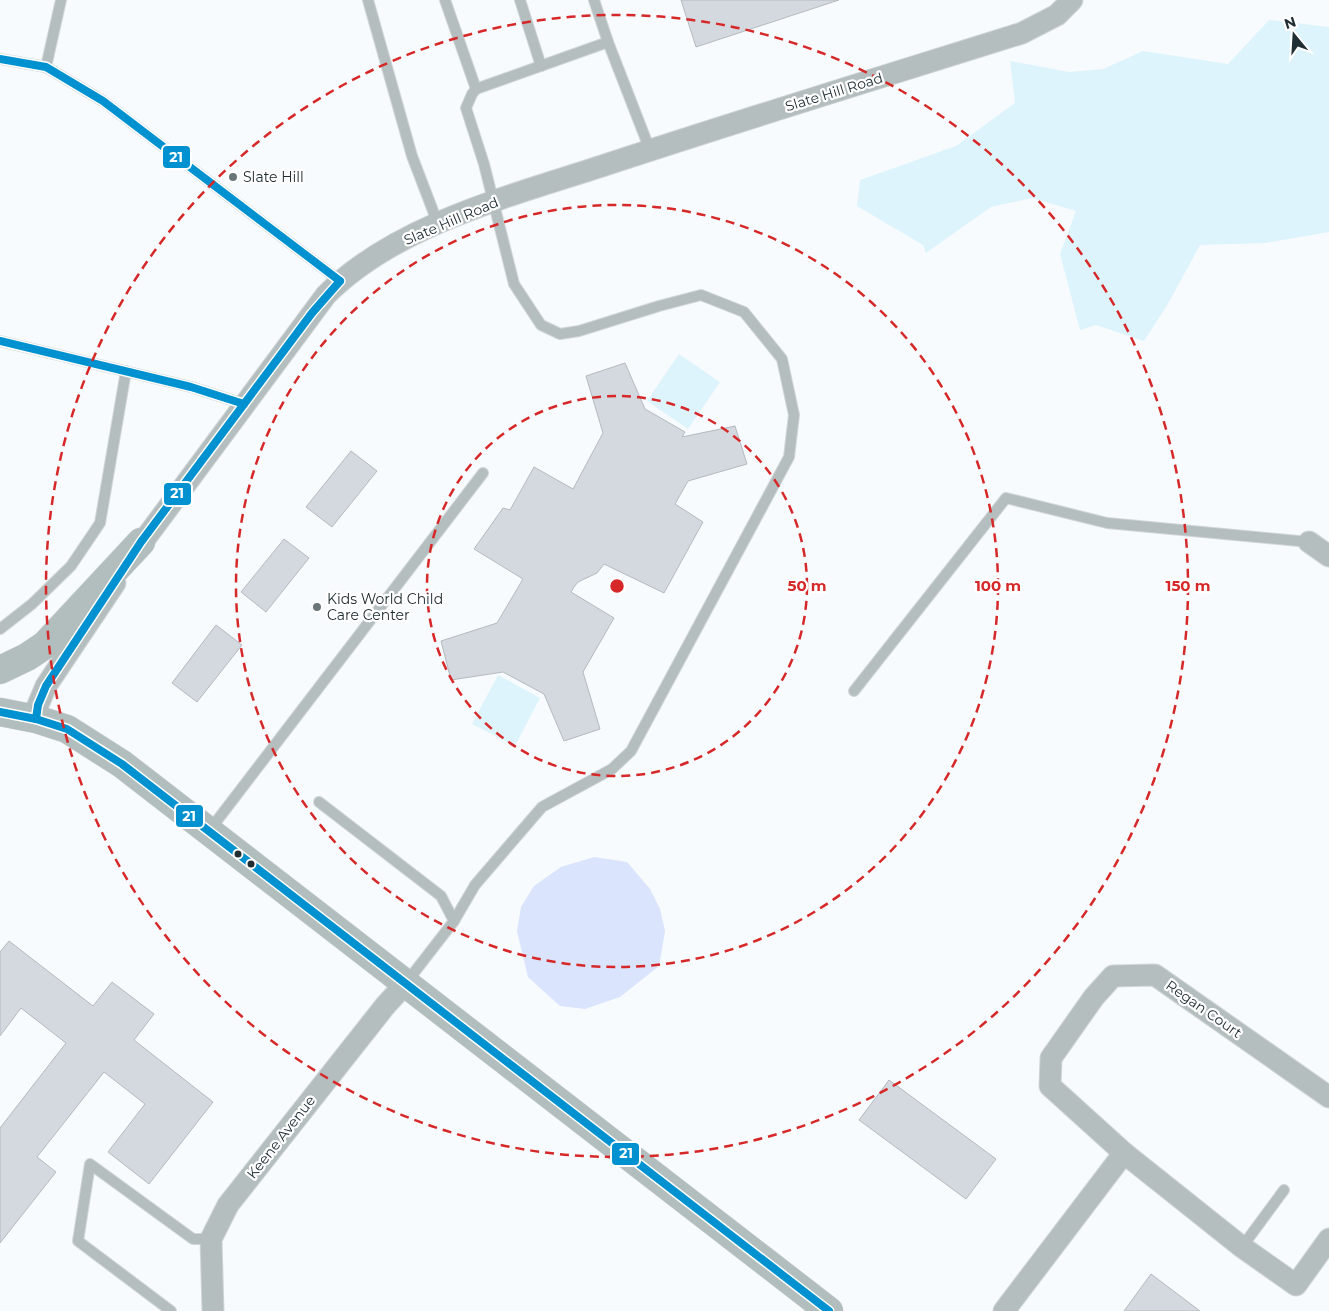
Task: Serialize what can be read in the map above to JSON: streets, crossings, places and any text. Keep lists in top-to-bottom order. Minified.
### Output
{"streets":{"street":["Slate Hill Road","Regan Court","Keene Avenue"]},"places":["Slate Hill","Kids World Child Care Center"],"lines":["transit line 21"],"north":"top","rings":["50 m","100 m","150 m"]}
